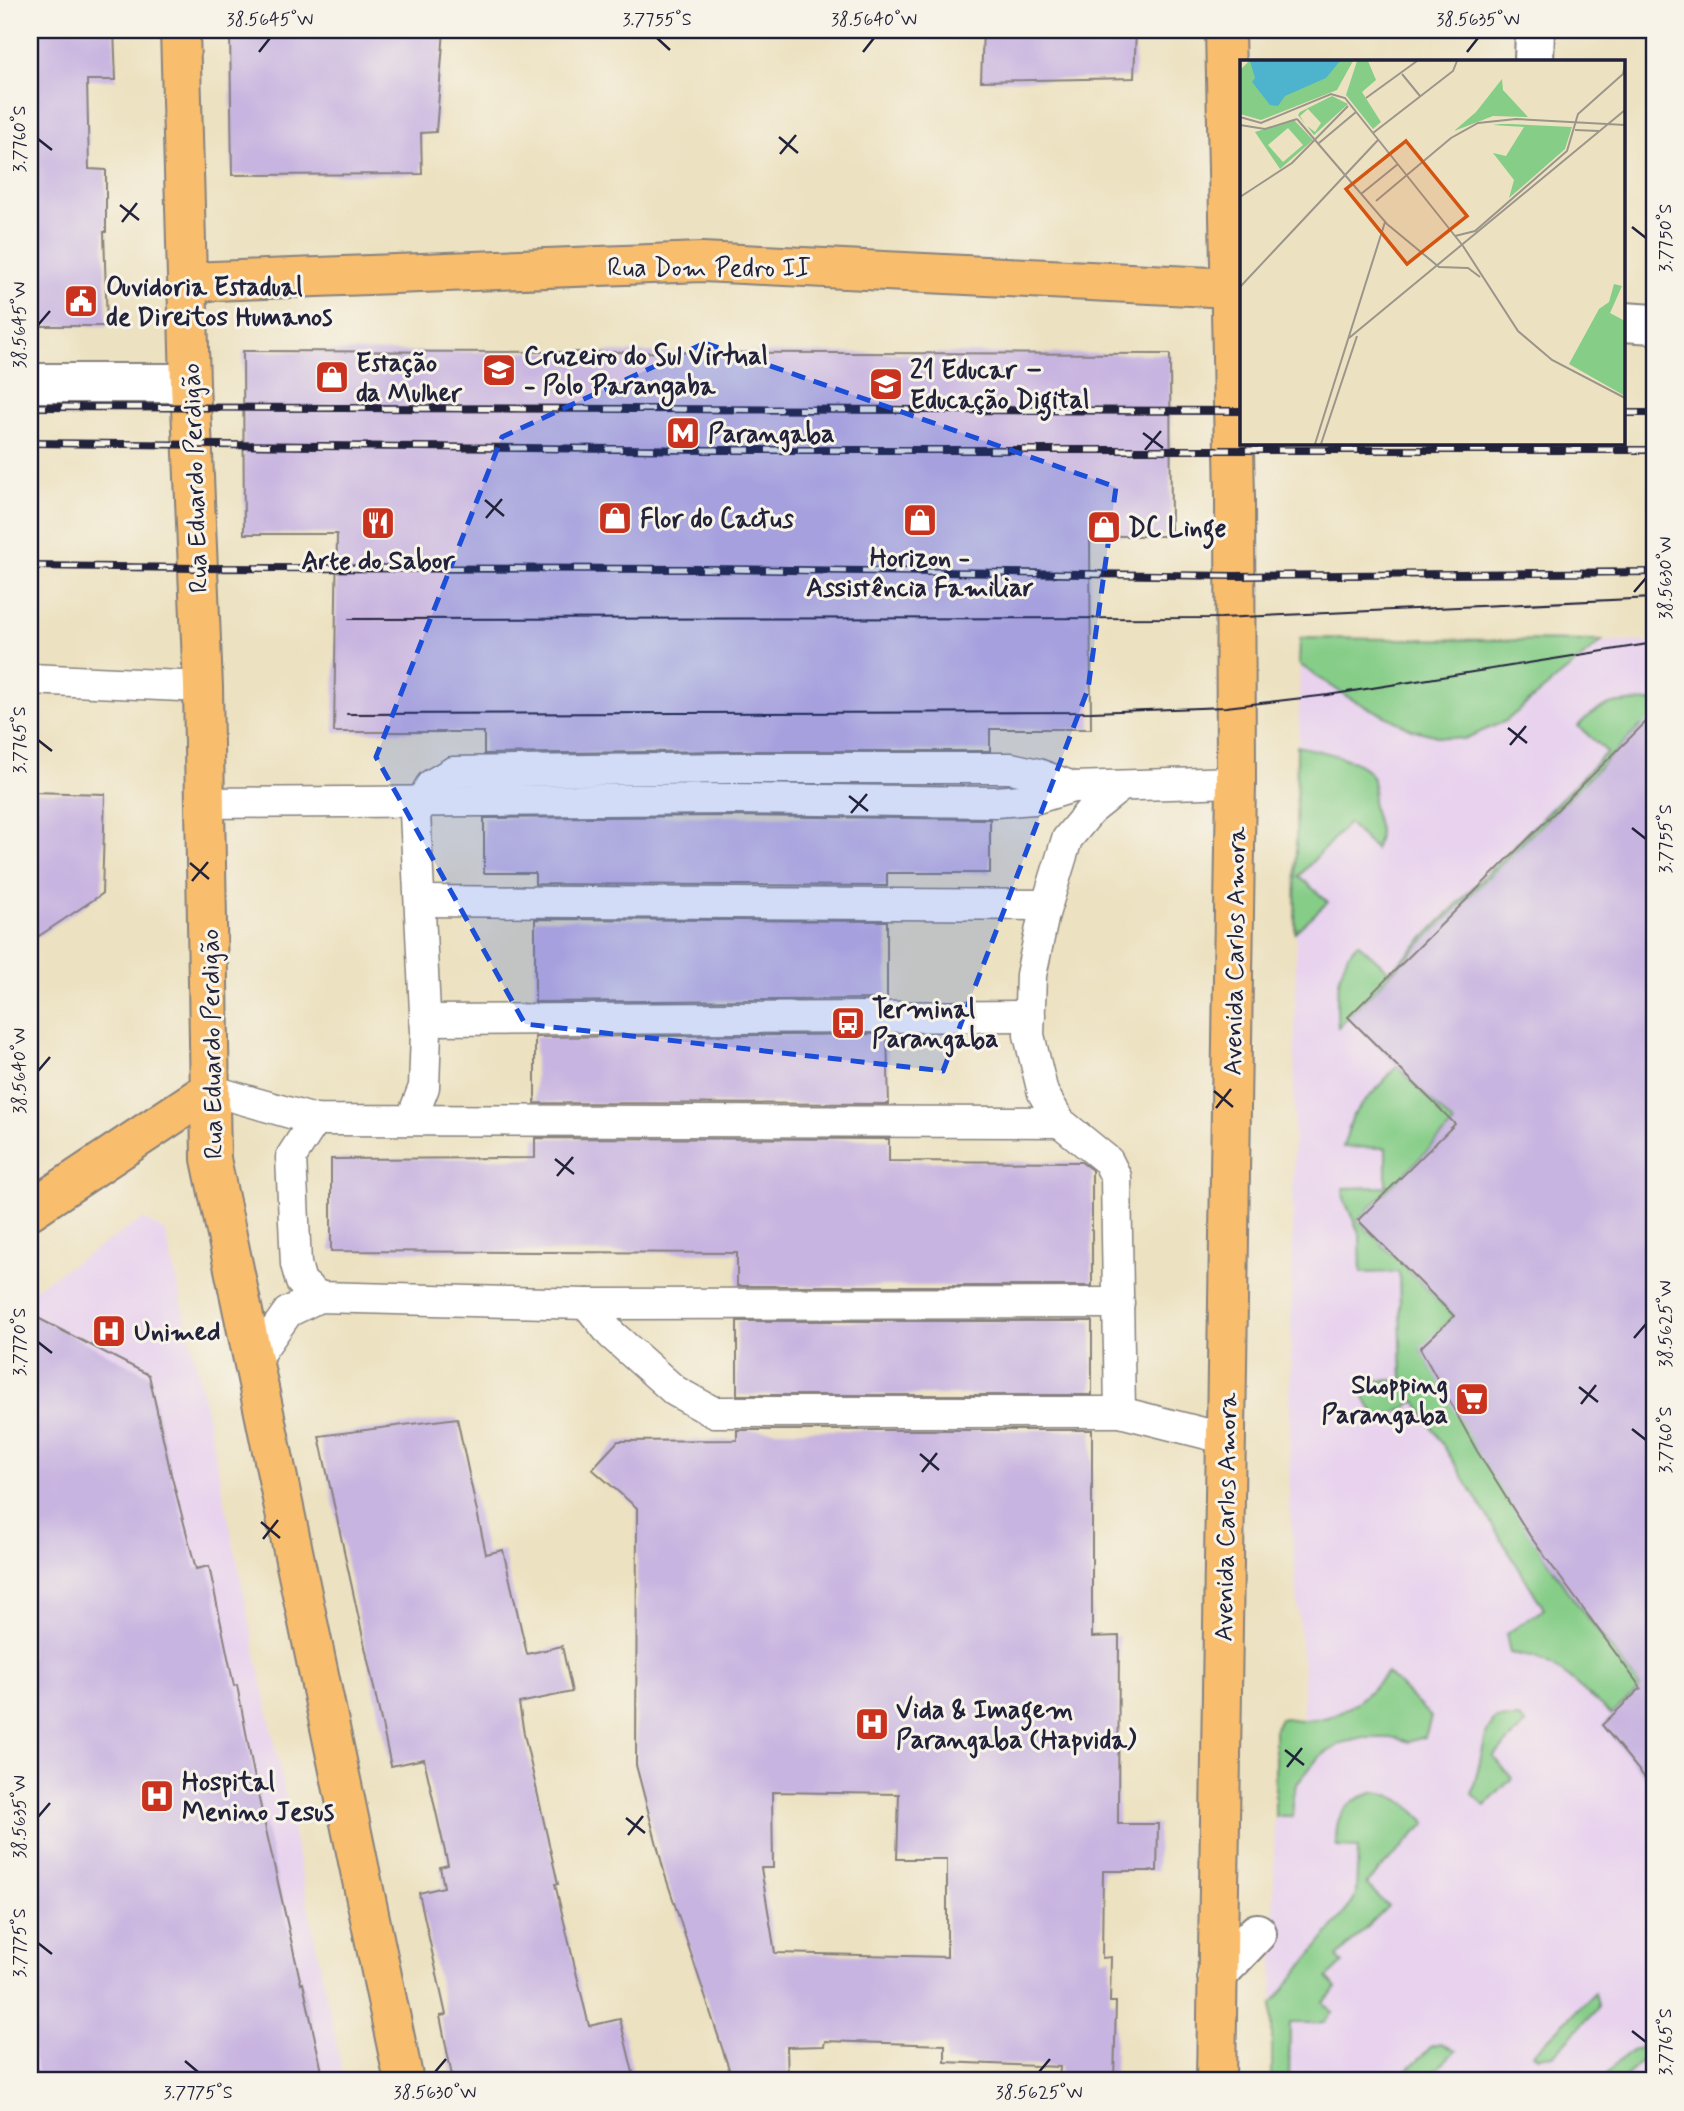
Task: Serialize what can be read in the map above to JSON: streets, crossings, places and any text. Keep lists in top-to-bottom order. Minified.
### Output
{"streets":{"main road":["Rua Dom Pedro II","Rua Eduardo Perdigão","Avenida Carlos Amora"]},"crossings":[["Rua Dom Pedro II","Rua Eduardo Perdigão"],["Rua Dom Pedro II","Avenida Carlos Amora"]],"places":{"public building":["Ouvidoria Estadual de Direitos Humanos"],"school or university":["Cruzeiro do Sul Virtual - Polo Parangaba","21 Educar – Educação Digital"],"shop":["Estação da Mulher","Flor do Cactus","Horizon - Assistência Familiar","DC Linge"],"metro station":["Parangaba"],"restaurant":["Arte do Sabor"],"bus stop":["Terminal Parangaba"],"hospital":["Unimed","Vida & Imagem Parangaba (Hapvida)","Hospital Menino Jesus"],"supermarket":["Shopping Parangaba"]},"coordinates":["38.5645°W","3.7755°S","38.5640°W","38.5635°W","3.7760°S","3.7750°S","38.5630°W","3.7765°S","38.5625°W","3.7770°S","3.7775°S"]}
